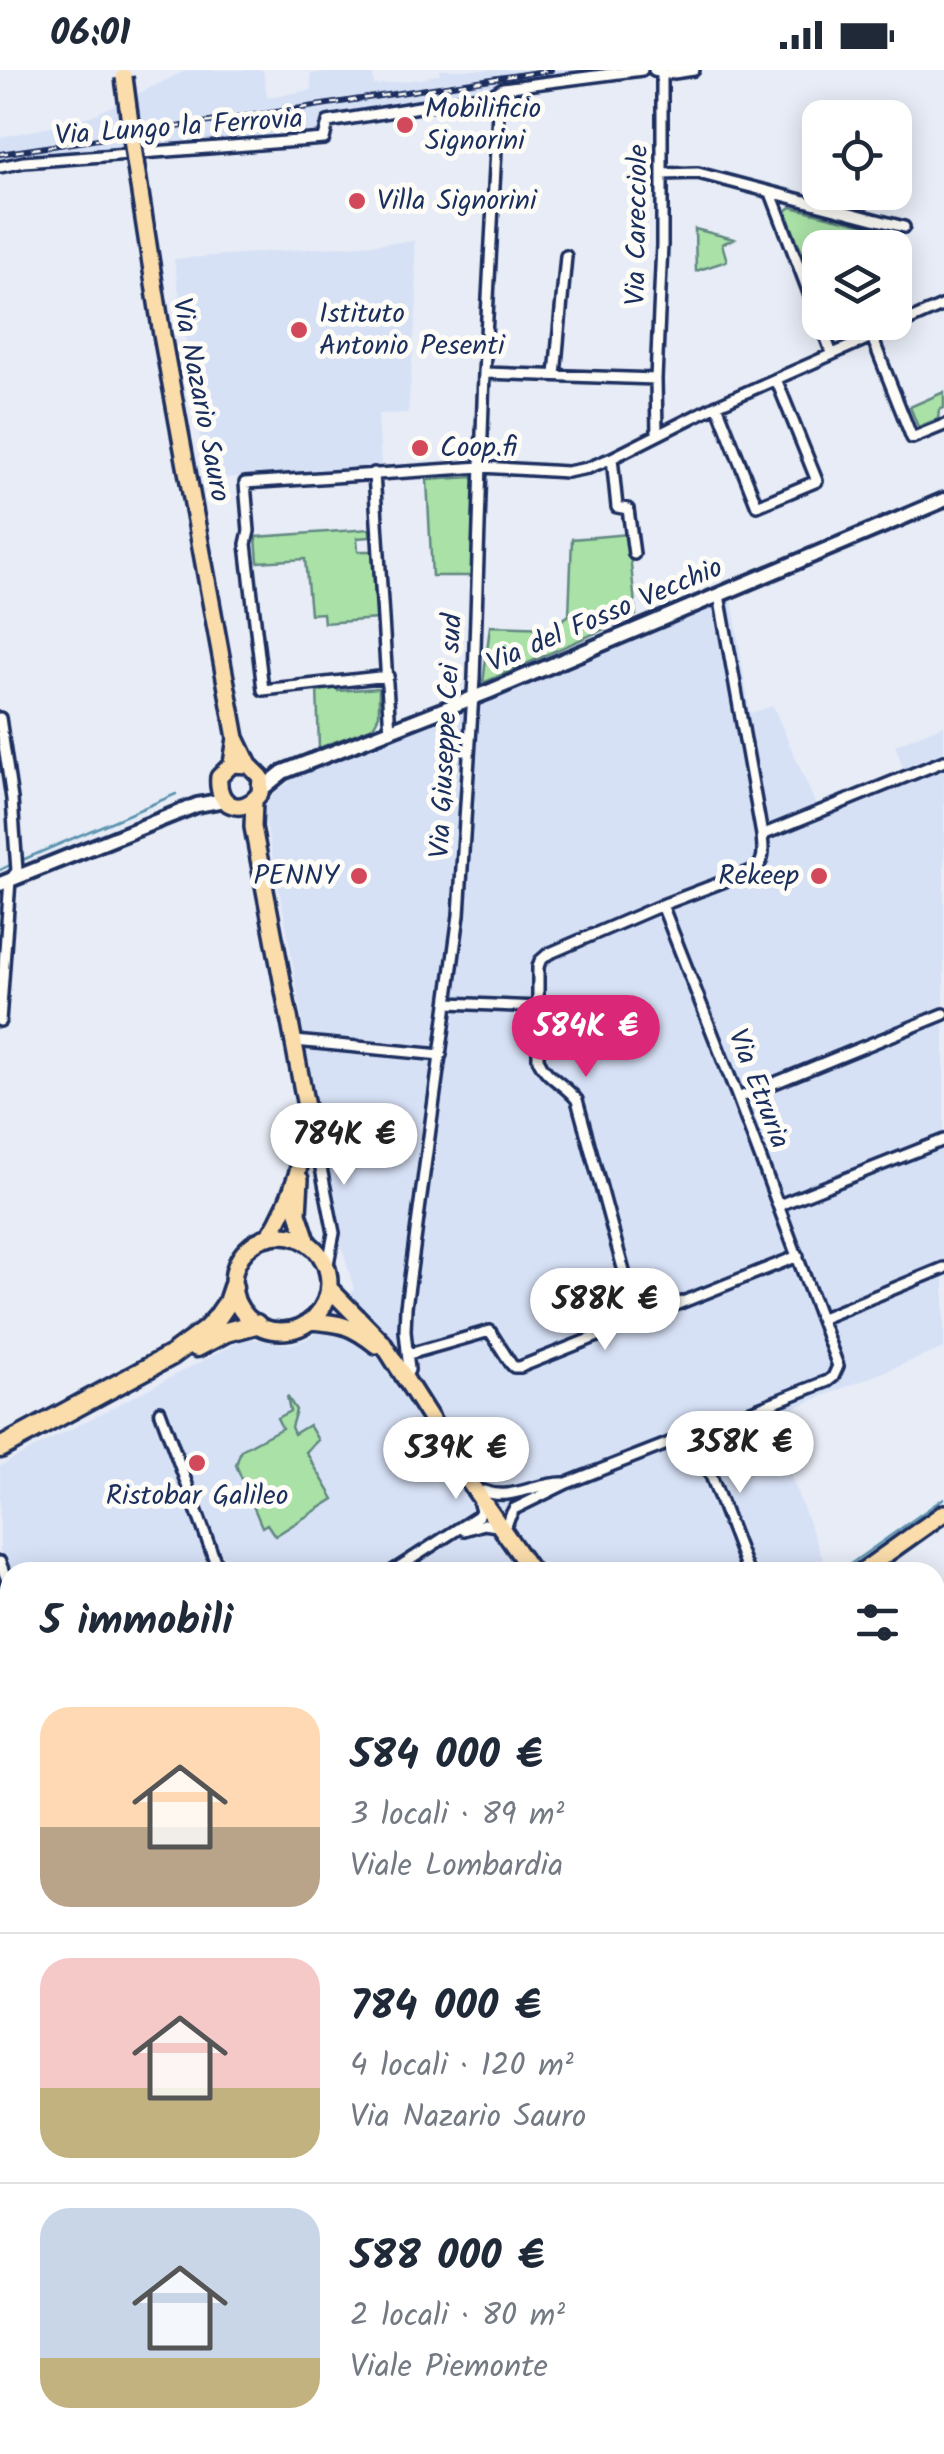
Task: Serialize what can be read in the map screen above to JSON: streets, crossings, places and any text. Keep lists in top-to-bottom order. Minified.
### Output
{"streets":{"main road":["Via Nazario Sauro"],"street":["Via Lungo la Ferrovia","Via Carecciole","Via del Fosso Vecchio","Via Giuseppe Cei sud","Via Etruria"]},"crossings":[["Via Lungo la Ferrovia","Via Giuseppe Cei sud"],["Via Nazario Sauro","Via del Fosso Vecchio"],["Via del Fosso Vecchio","Via Giuseppe Cei sud"]],"places":["Mobilificio Signorini","Villa Signorini","Istituto Antonio Pesenti","Coop.fi","PENNY","Rekeep","Ristobar Galileo"],"page":{"status":"06:01","price":["584K €","784K €","588K €","358K €","539K €"],"heading":"5 immobili","list":[{"name":"584 000 €","note":"3 locali · 89 m² · Viale Lombardia"},{"name":"784 000 €","note":"4 locali · 120 m² · Via Nazario Sauro"},{"name":"588 000 €","note":"2 locali · 80 m² · Viale Piemonte"}]}}
